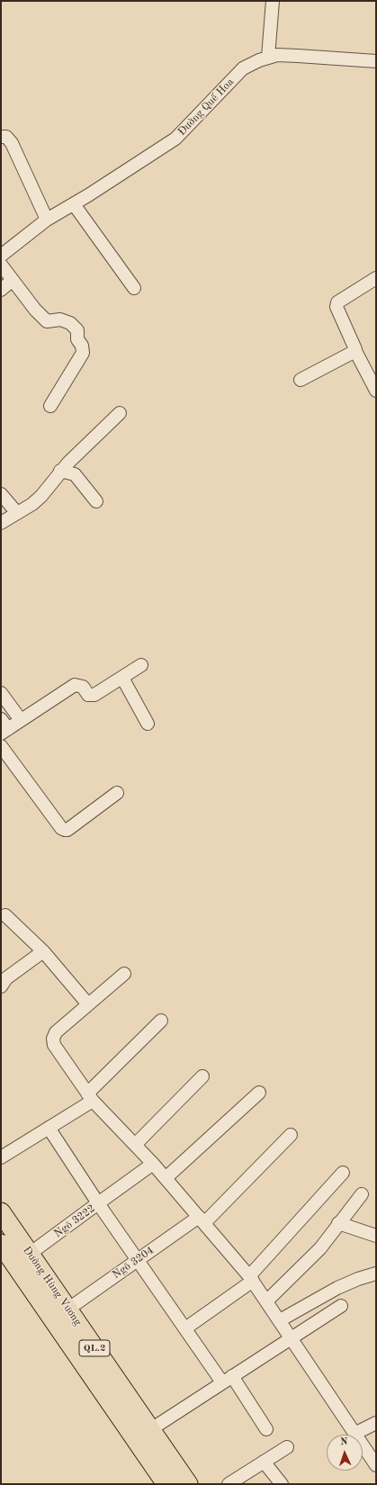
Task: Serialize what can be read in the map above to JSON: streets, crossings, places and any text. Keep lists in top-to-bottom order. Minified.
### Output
{"streets":{"highway":["Đường Hùng Vương","QL.2"],"street":["Đường Quế Hoa","Ngõ 3222","Ngõ 3204"]},"crossings":[["Ngõ 3222","Đường Hùng Vương"],["Ngõ 3204","Đường Hùng Vương"]],"north":"top"}
